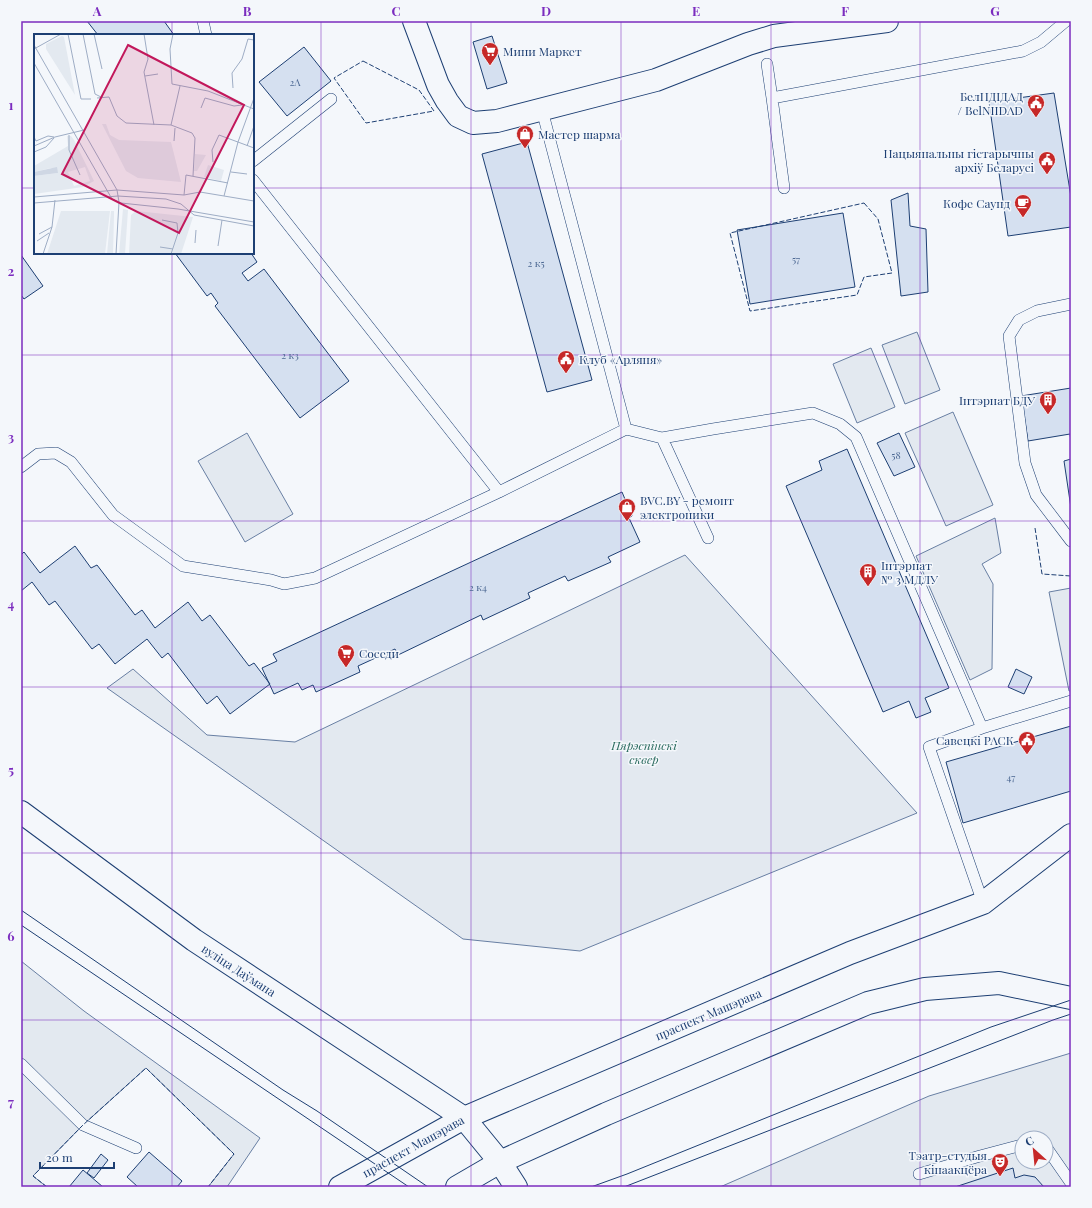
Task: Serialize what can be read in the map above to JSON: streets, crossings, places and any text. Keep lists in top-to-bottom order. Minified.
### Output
{"streets":{"main road":["вуліца Даўмана","праспект Машэрава"]},"crossings":[["вуліца Даўмана","праспект Машэрава"]],"parks":["Пярэспінскі сквер"],"places":{"supermarket":["Мини Маркет","Соседи"],"public building":["БелНДІДАД / BelNIIDAD","Нацыянальны гістарычны архіў Беларусі","Клуб «Арляня»","Савецкі РАСК"],"shop":["Мастер шарма","BVC.BY - ремонт электроники"],"cafe":["Кофе Саунд"],"building":["Інтэрнат БДУ","Інтэрнат № 3 МДЛУ"],"theatre":["Тэатр-студыя кінаакцёра"]},"house_numbers":["2А","57","2 к5","2 к3","58","2 к4","47"],"scale_bar":"20 m","north":"top left","grid":{"columns":["A","B","C","D","E","F","G"],"rows":["1","2","3","4","5","6","7"]}}
